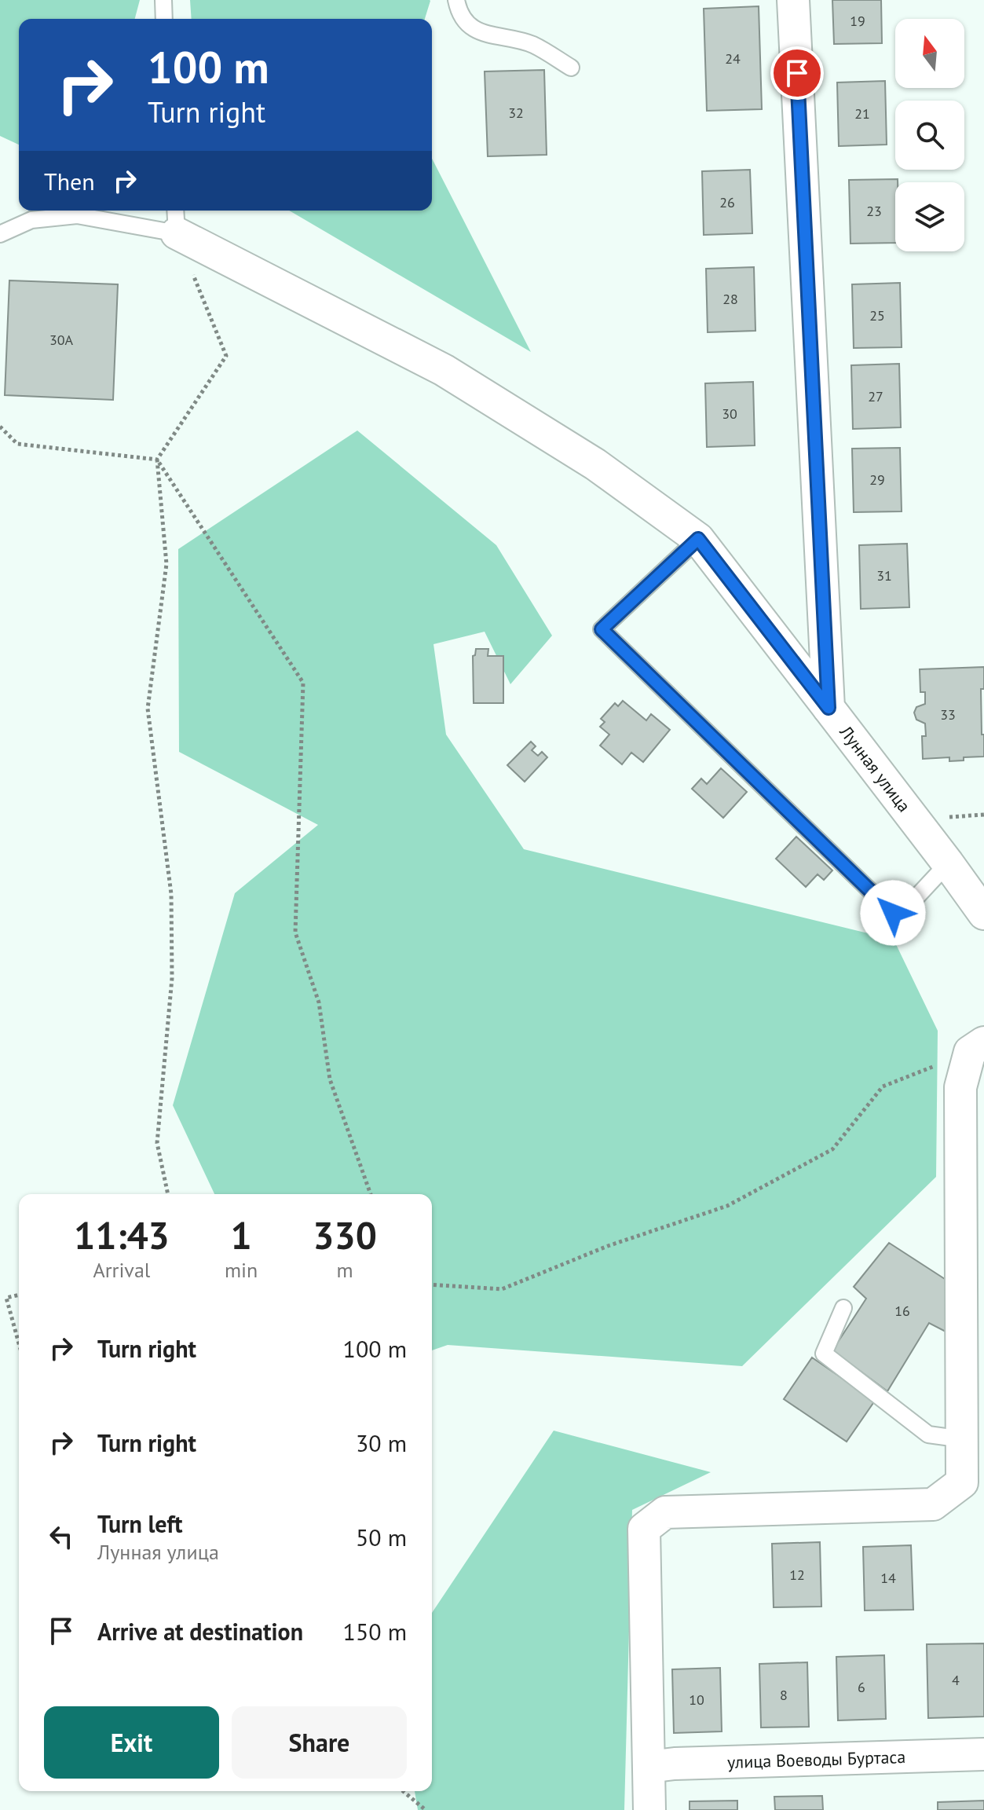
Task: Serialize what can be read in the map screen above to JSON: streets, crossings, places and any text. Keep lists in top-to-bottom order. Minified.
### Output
{"streets":{"street":["Лунная улица","улица Воеводы Буртаса"]},"house_numbers":["19","24","32","21","26","23","28","25","30А","27","30","29","31","33","16","12","14","4","6","8","10"],"north":"top","page":{"turn":["100 m","Turn right"],"then":"Then","eta":["11:43","Arrival","1","min","330","m"],"list":[{"name":"Turn right","value":"100 m"},{"name":"Turn right","value":"30 m"},{"name":"Turn left","note":"Лунная улица","value":"50 m"},{"name":"Arrive at destination","value":"150 m"}],"buttons":["Exit","Share"]}}
